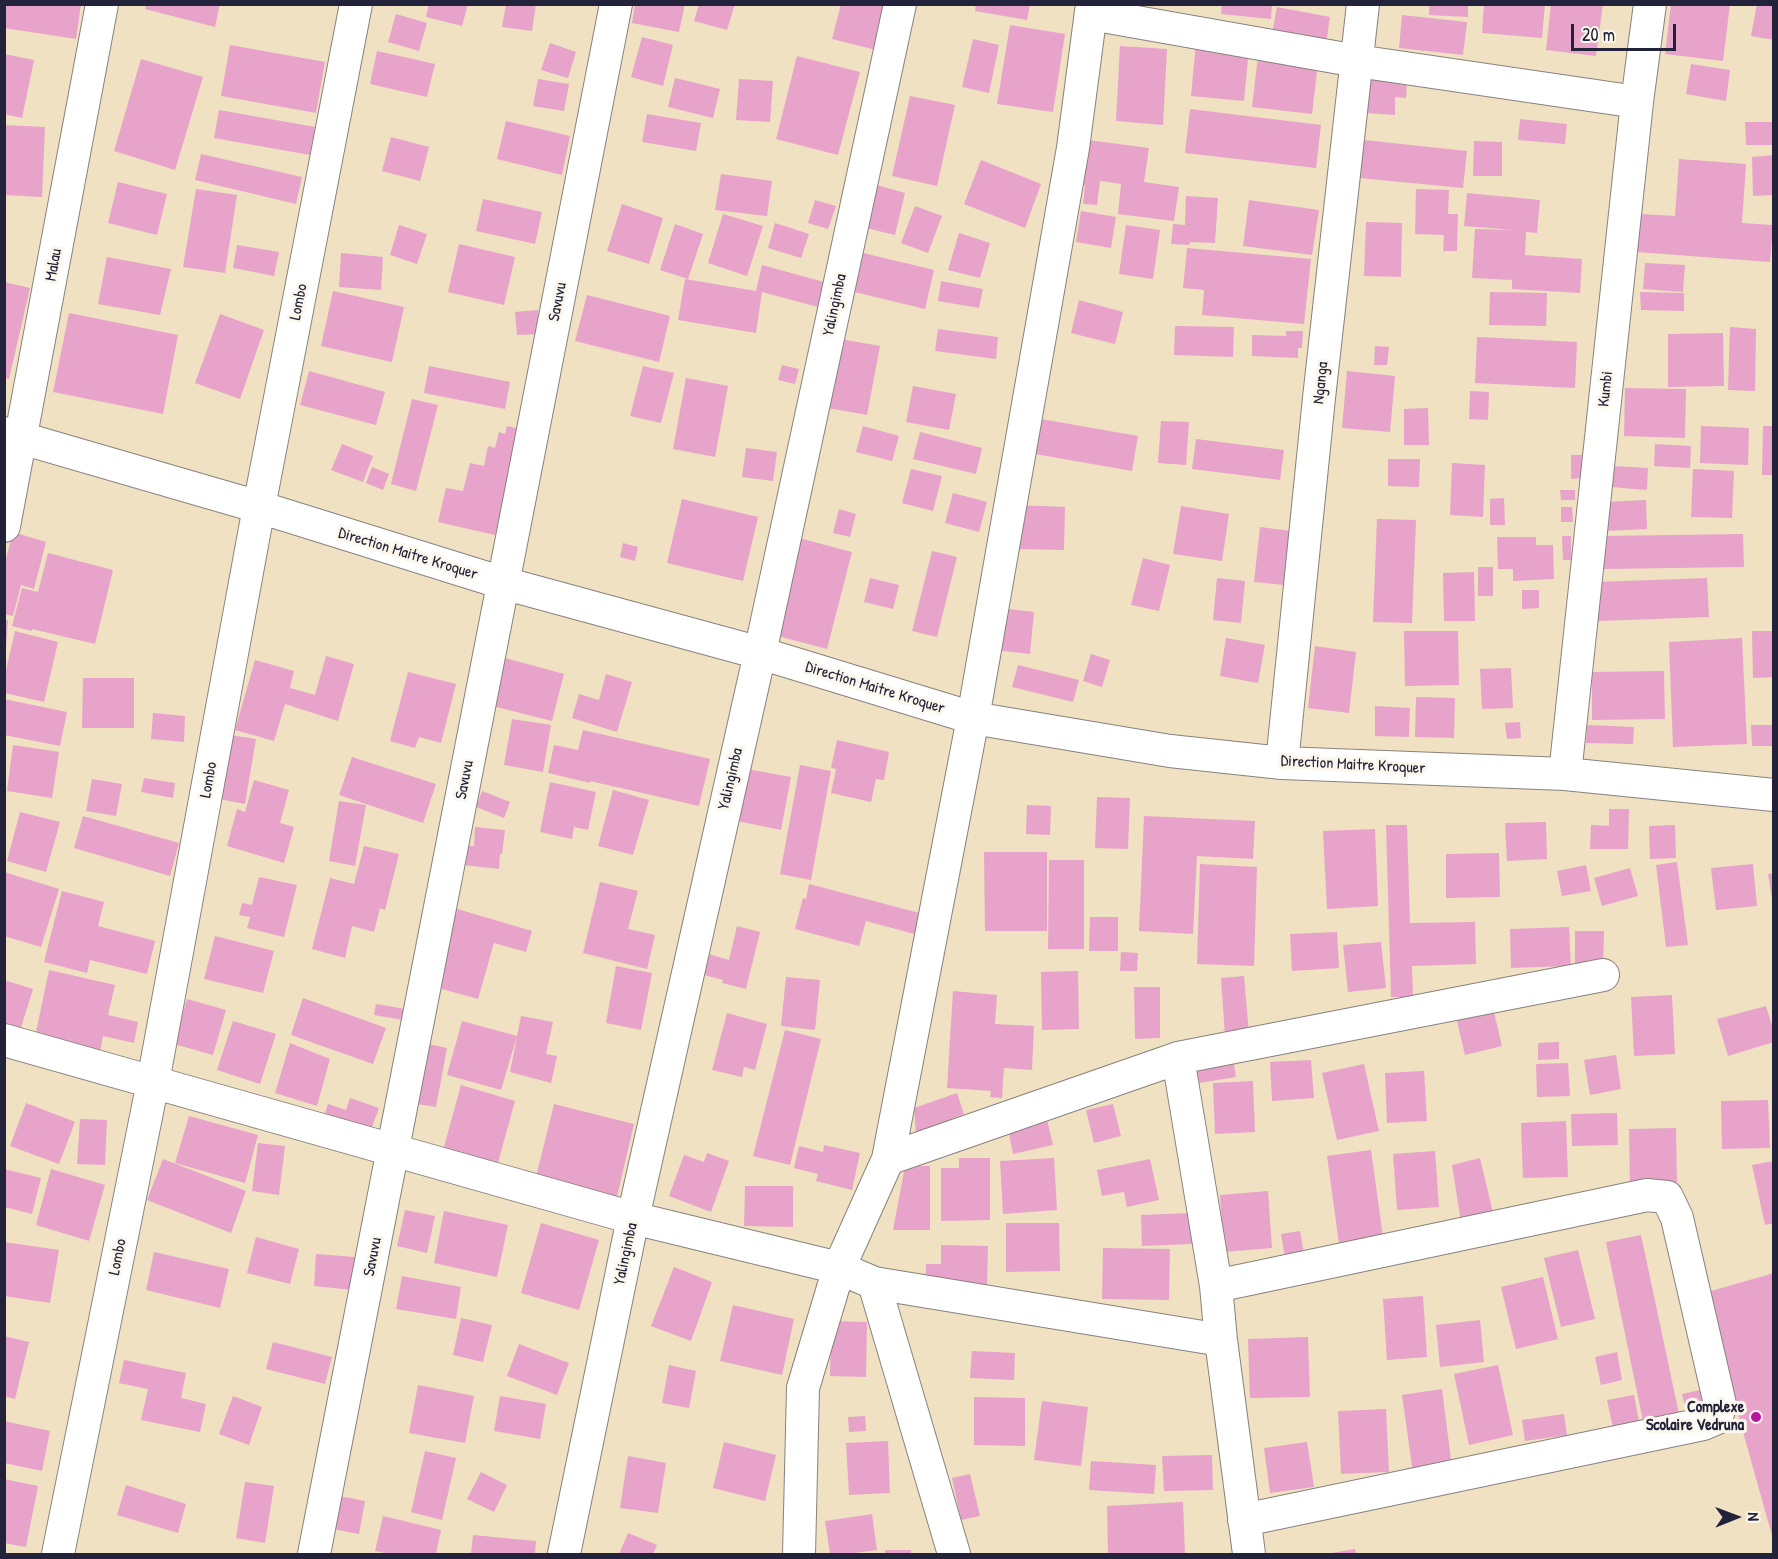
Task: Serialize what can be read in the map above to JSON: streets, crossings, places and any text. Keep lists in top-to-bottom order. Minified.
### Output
{"streets":{"street":["Malau","Lombo","Savuvu","Yalingimba","Nganga","Kumbi","Direction Maitre Kroquer"]},"crossings":[["Malau","Direction Maitre Kroquer"],["Lombo","Direction Maitre Kroquer"],["Savuvu","Direction Maitre Kroquer"],["Yalingimba","Direction Maitre Kroquer"],["Nganga","Direction Maitre Kroquer"],["Kumbi","Direction Maitre Kroquer"]],"places":["Complexe Scolaire Vedruna"],"scale_bar":"20 m","north":"right"}
